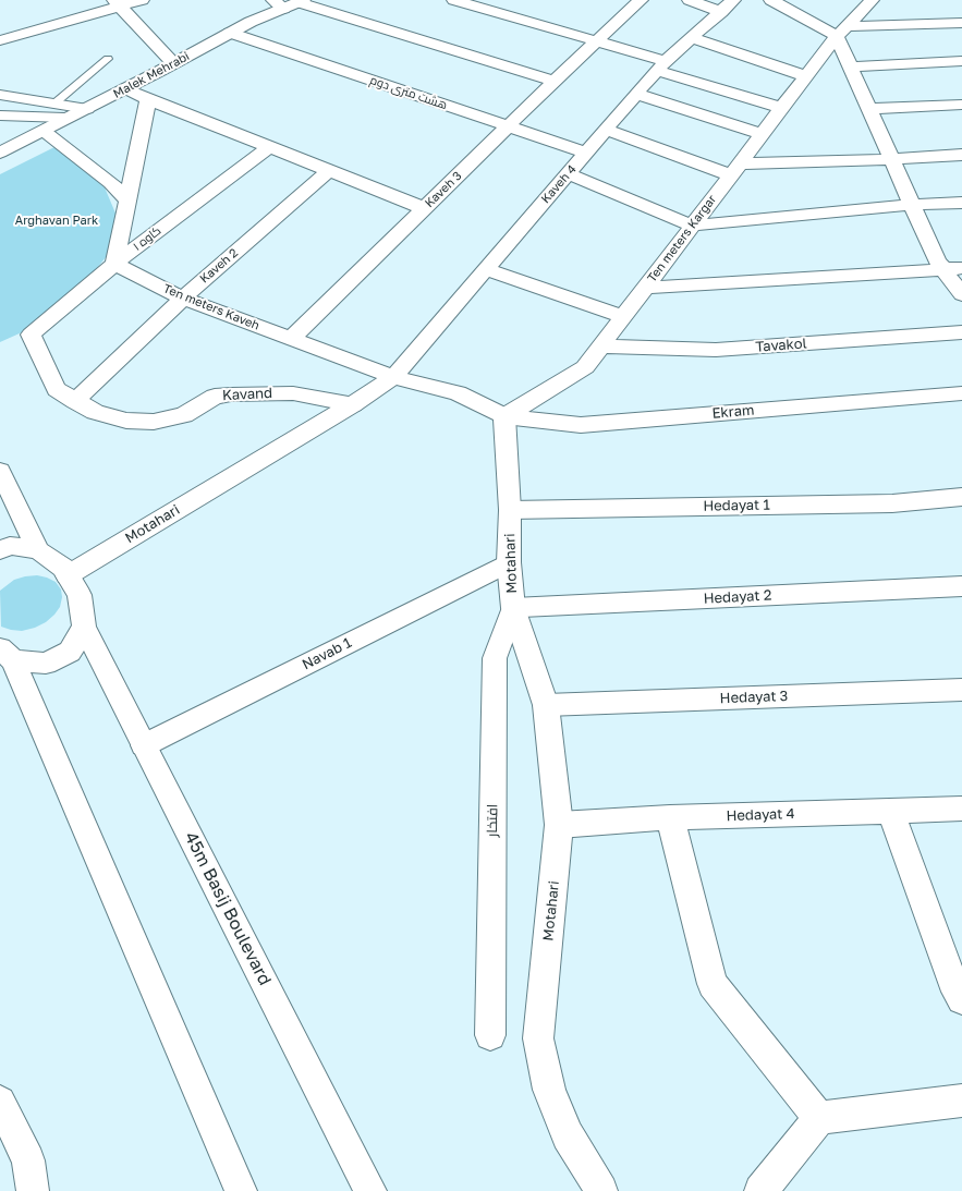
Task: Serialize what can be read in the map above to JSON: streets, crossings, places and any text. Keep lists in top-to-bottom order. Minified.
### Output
{"streets":{"street":["Malek Mehrabi","هشت متری دوم","Kaveh 4","Kaveh 3","کاوه ۱","Ten meters Kargar","Kaveh 2","Ten meters Kaveh","Tavakol","Kavand","Ekram","Hedayat 1","Motahari","Hedayat 2","Navab 1","Hedayat 3","Hedayat 4","افتخار","45m Basij Boulevard"]},"crossings":[["Malek Mehrabi","هشت متری دوم"],["هشت متری دوم","Kaveh 4"],["هشت متری دوم","Kaveh 3"],["Kaveh 4","Ten meters Kaveh"],["Kaveh 4","Motahari"],["Kaveh 3","Ten meters Kaveh"],["کاوه ۱","Ten meters Kaveh"],["کاوه ۱","Kavand"],["Ten meters Kargar","Tavakol"],["Ten meters Kargar","Ekram"],["Ten meters Kargar","Motahari"],["Kaveh 2","Ten meters Kaveh"],["Kaveh 2","Kavand"],["Ten meters Kaveh","Motahari"],["Kavand","Motahari"],["Ekram","Motahari"],["Hedayat 1","Motahari"],["Motahari","Hedayat 2"],["Motahari","Navab 1"],["Motahari","Hedayat 3"],["Motahari","Hedayat 4"],["Motahari","افتخار"],["Motahari","45m Basij Boulevard"],["Hedayat 2","افتخار"],["Navab 1","45m Basij Boulevard"]],"parks":["Arghavan Park"]}
